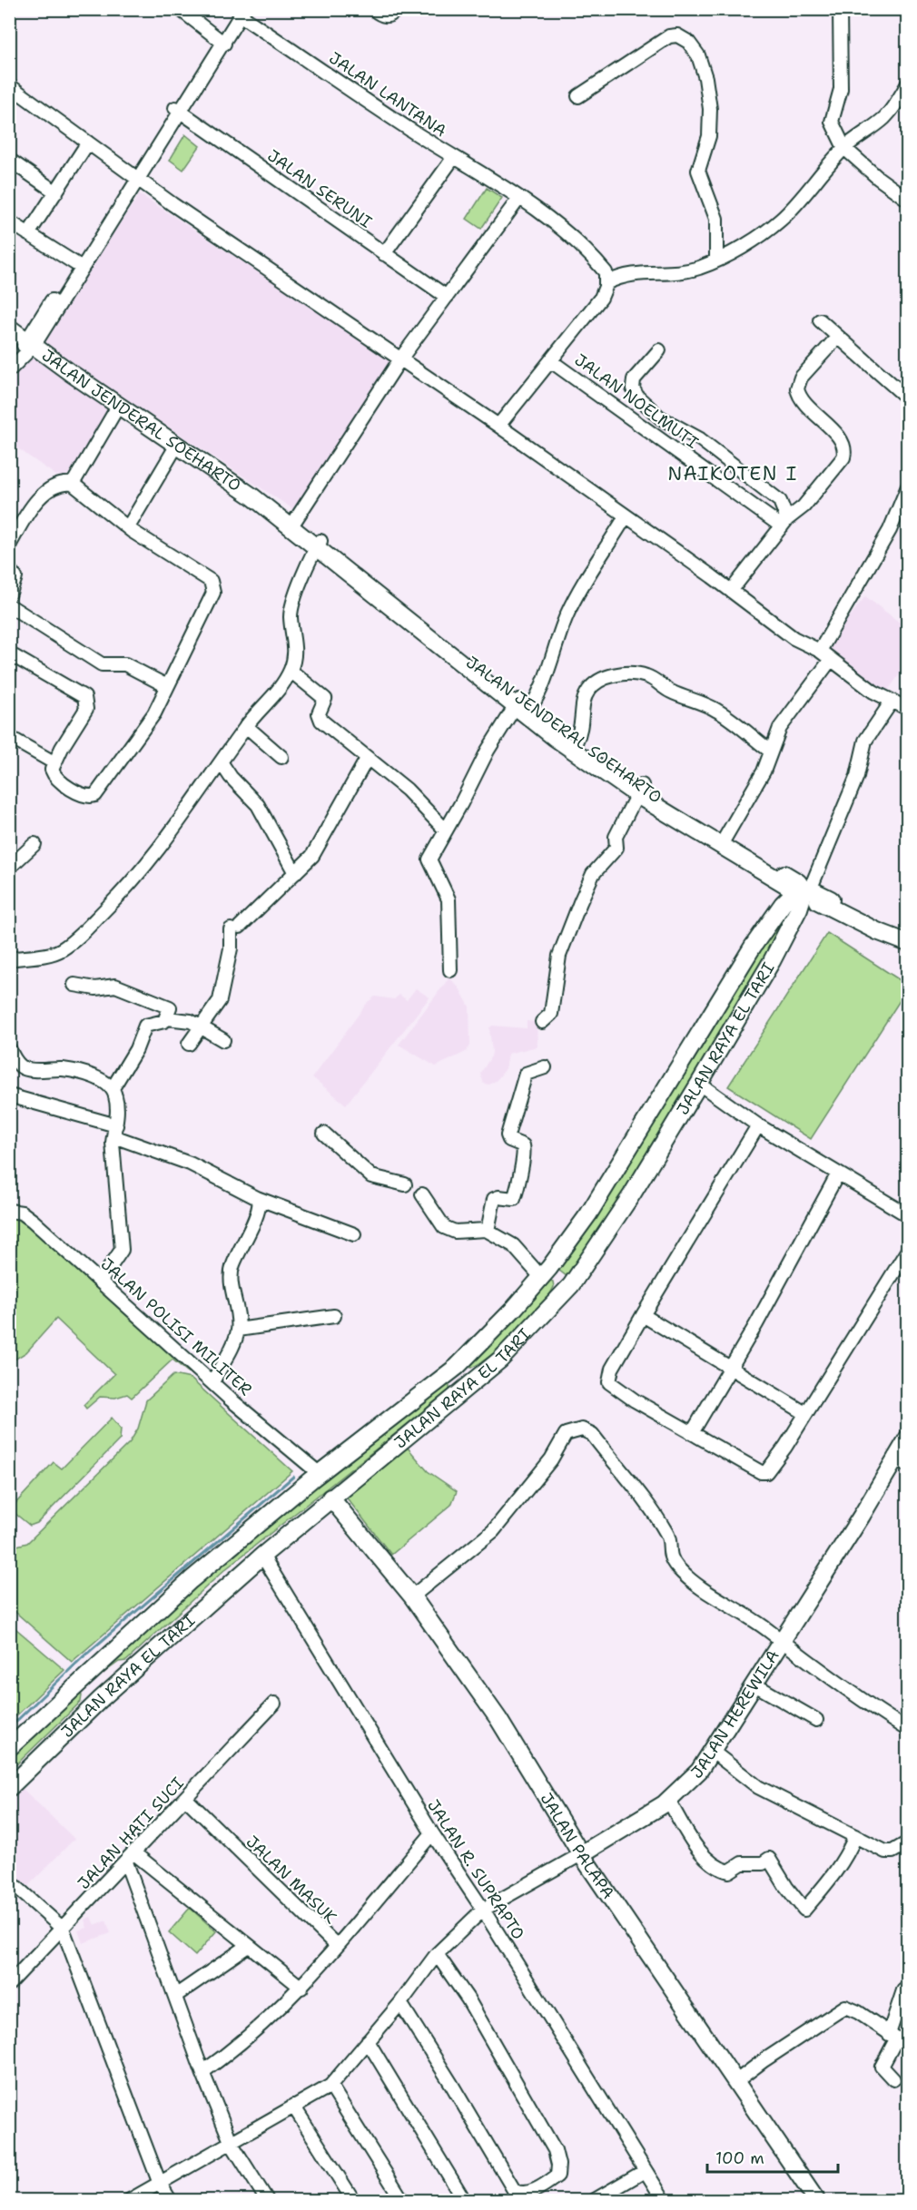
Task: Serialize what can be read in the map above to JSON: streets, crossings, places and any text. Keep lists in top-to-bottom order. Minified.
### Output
{"streets":{"main road":["JALAN JENDERAL SOEHARTO","JALAN RAYA EL TARI","JALAN HEREWILA","JALAN PALAPA"],"street":["JALAN LANTANA","JALAN SERUNI","JALAN NOELMUTI","JALAN POLISI MILITER","JALAN HATI SUCI","JALAN R. SUPRAPTO","JALAN MASUK"]},"crossings":[["JALAN JENDERAL SOEHARTO","JALAN RAYA EL TARI"],["JALAN RAYA EL TARI","JALAN POLISI MILITER"],["JALAN RAYA EL TARI","JALAN PALAPA"],["JALAN RAYA EL TARI","JALAN R. SUPRAPTO"],["JALAN HEREWILA","JALAN PALAPA"],["JALAN HEREWILA","JALAN R. SUPRAPTO"],["JALAN HATI SUCI","JALAN MASUK"]],"districts":["NAIKOTEN I"],"scale_bar":"100 m"}
